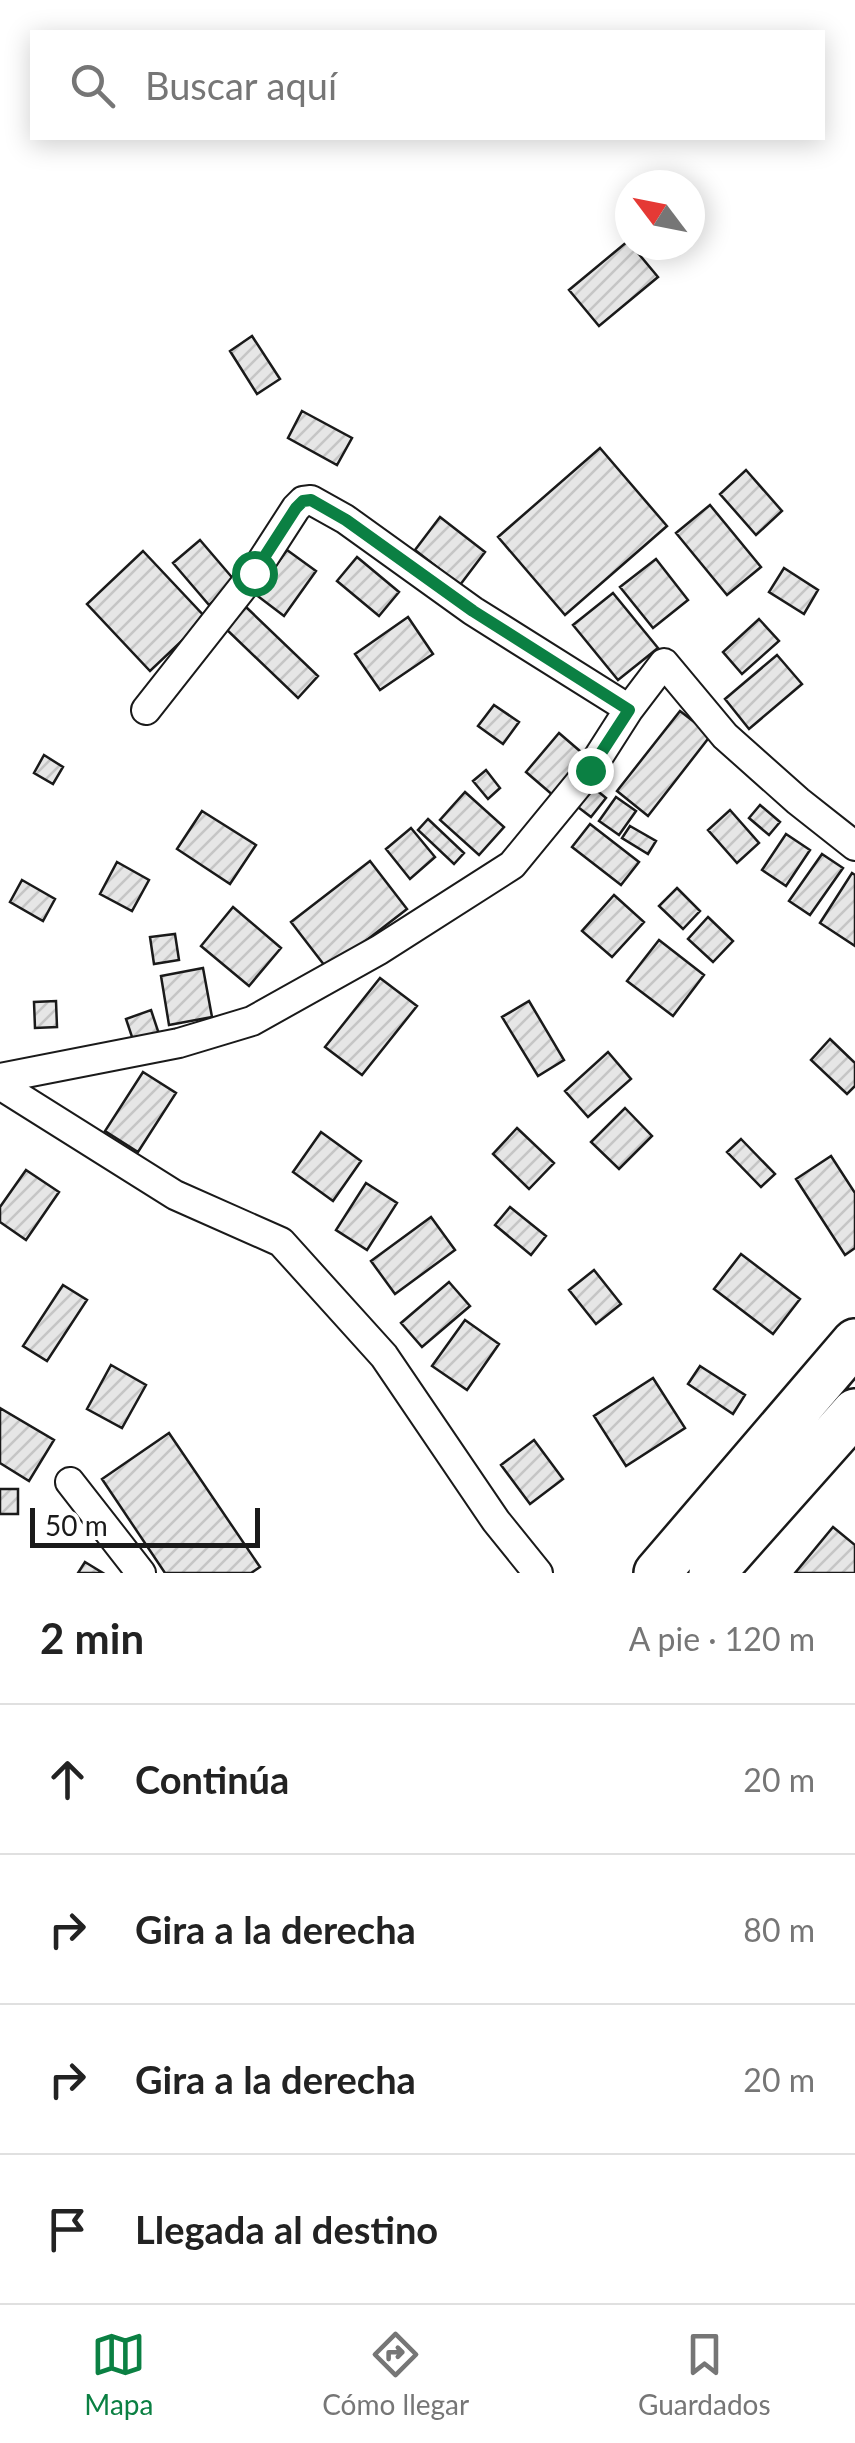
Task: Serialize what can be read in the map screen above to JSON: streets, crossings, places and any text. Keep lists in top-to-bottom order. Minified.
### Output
{"scale_bar":"50 m","north":"top left","page":{"search":"Buscar aquí","scale":"50 m","heading":["2 min","A pie · 120 m"],"list":[["Continúa","20 m"],["Gira a la derecha","80 m"],["Gira a la derecha","20 m"],"Llegada al destino"],"nav":["Mapa","Cómo llegar","Guardados"]}}
